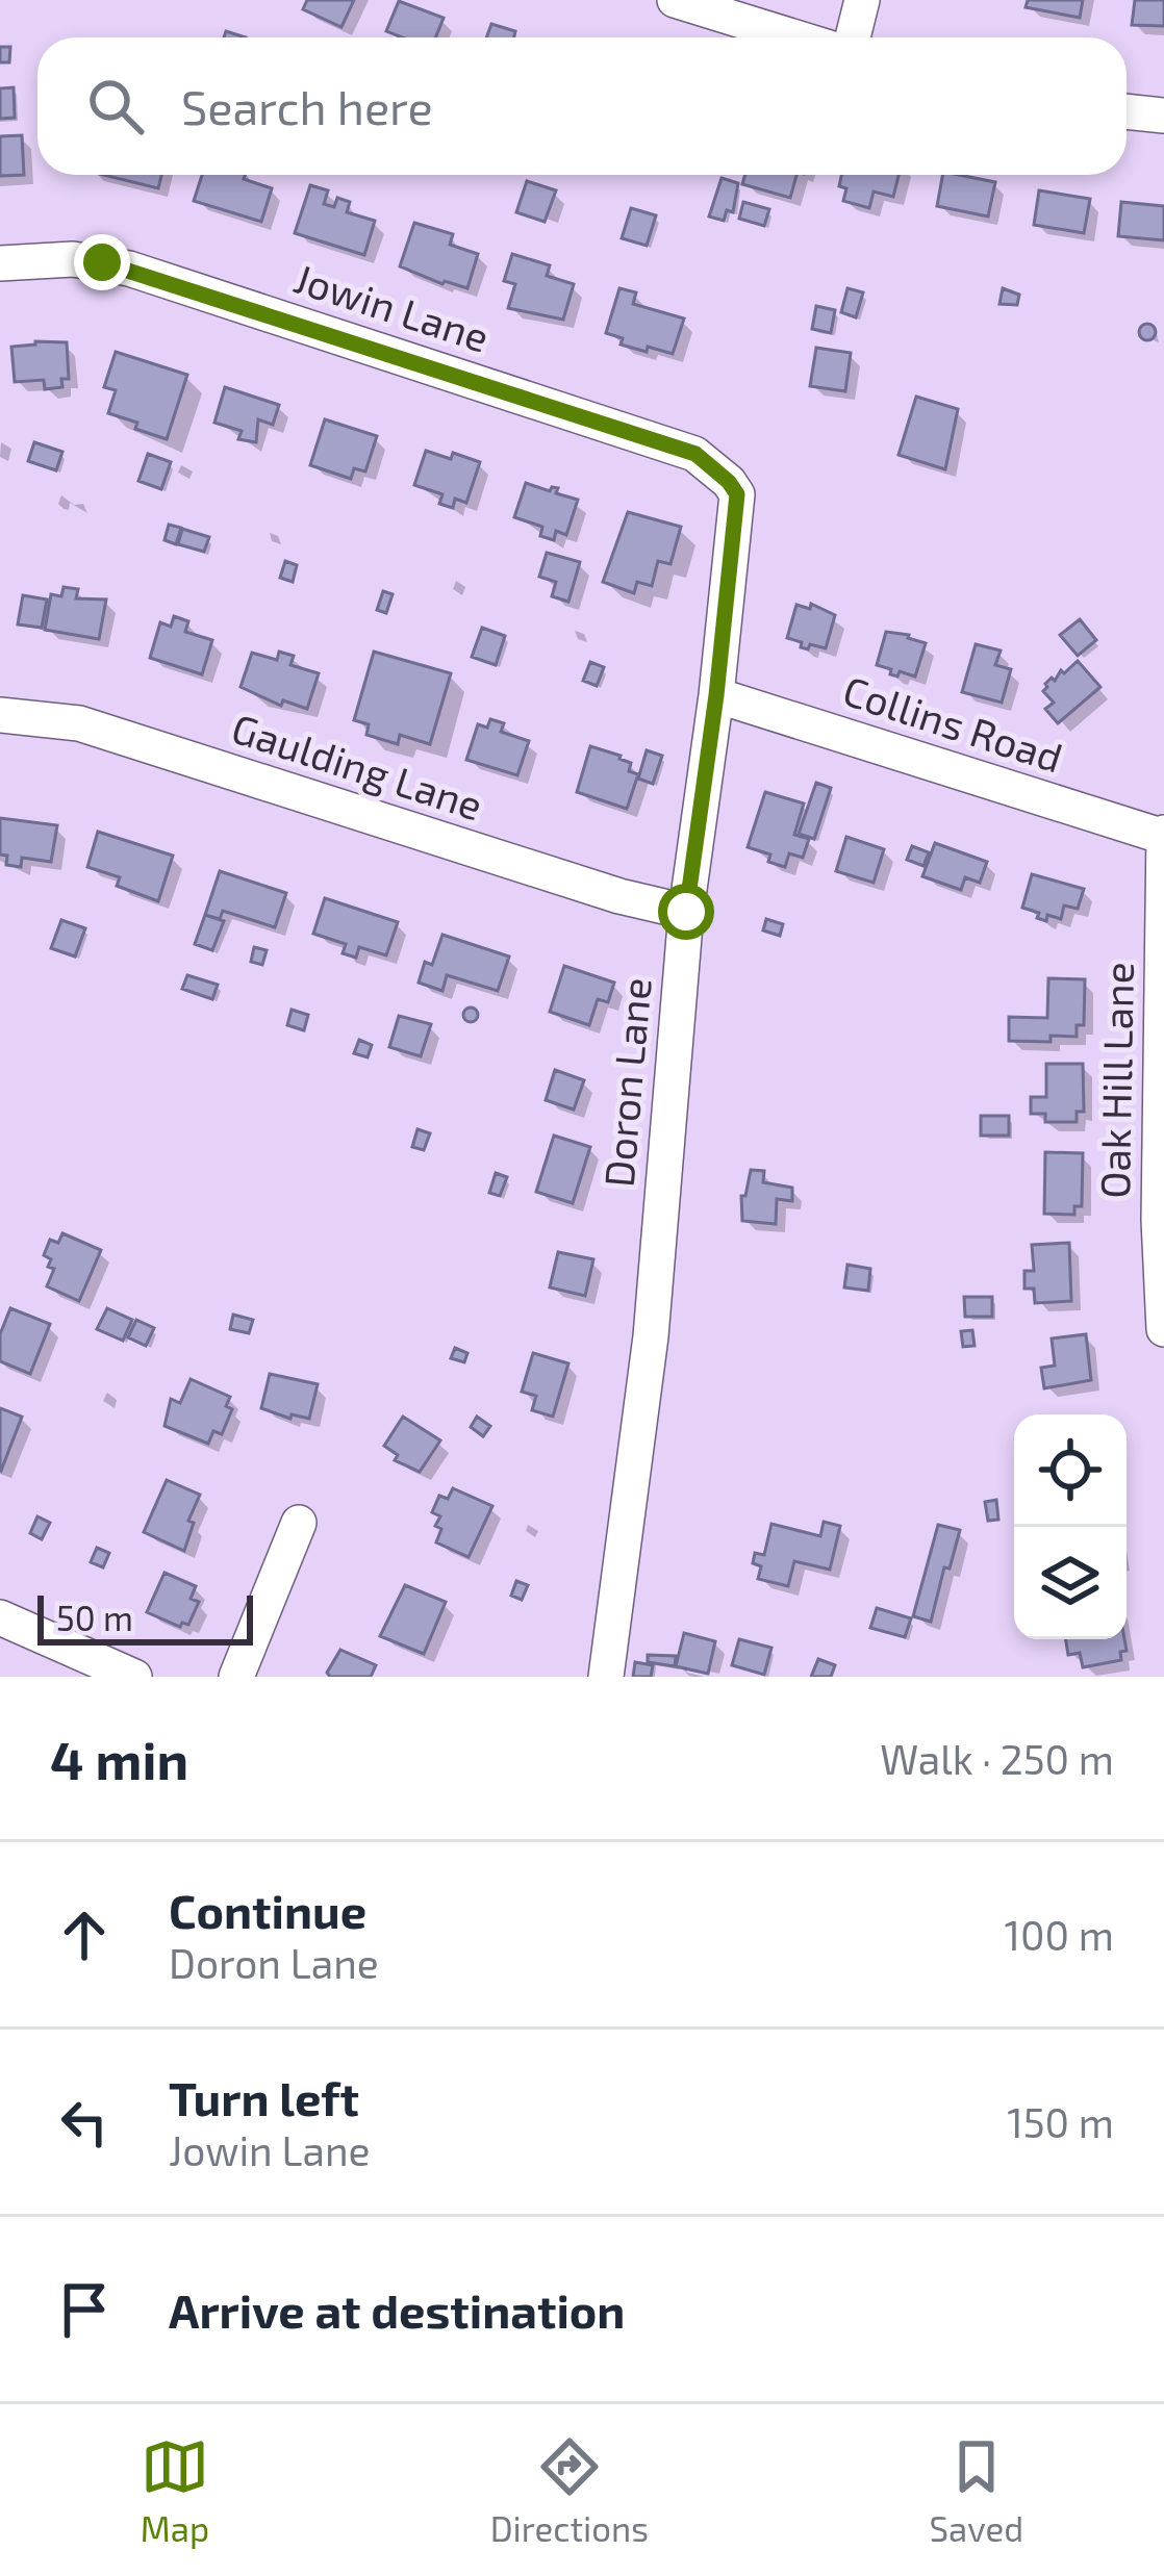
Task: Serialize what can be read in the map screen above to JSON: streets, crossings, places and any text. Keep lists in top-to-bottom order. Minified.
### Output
{"streets":{"street":["Jowin Lane","Collins Road","Gaulding Lane","Oak Hill Lane","Doron Lane"]},"crossings":[["Jowin Lane","Doron Lane"],["Collins Road","Oak Hill Lane"],["Collins Road","Doron Lane"],["Gaulding Lane","Doron Lane"]],"scale_bar":"50 m","page":{"search":"Search here","scale":"50 m","heading":["4 min","Walk · 250 m"],"list":[["Continue","Doron Lane","100 m"],["Turn left","Jowin Lane","150 m"],"Arrive at destination"],"nav":["Map","Directions","Saved"]}}
